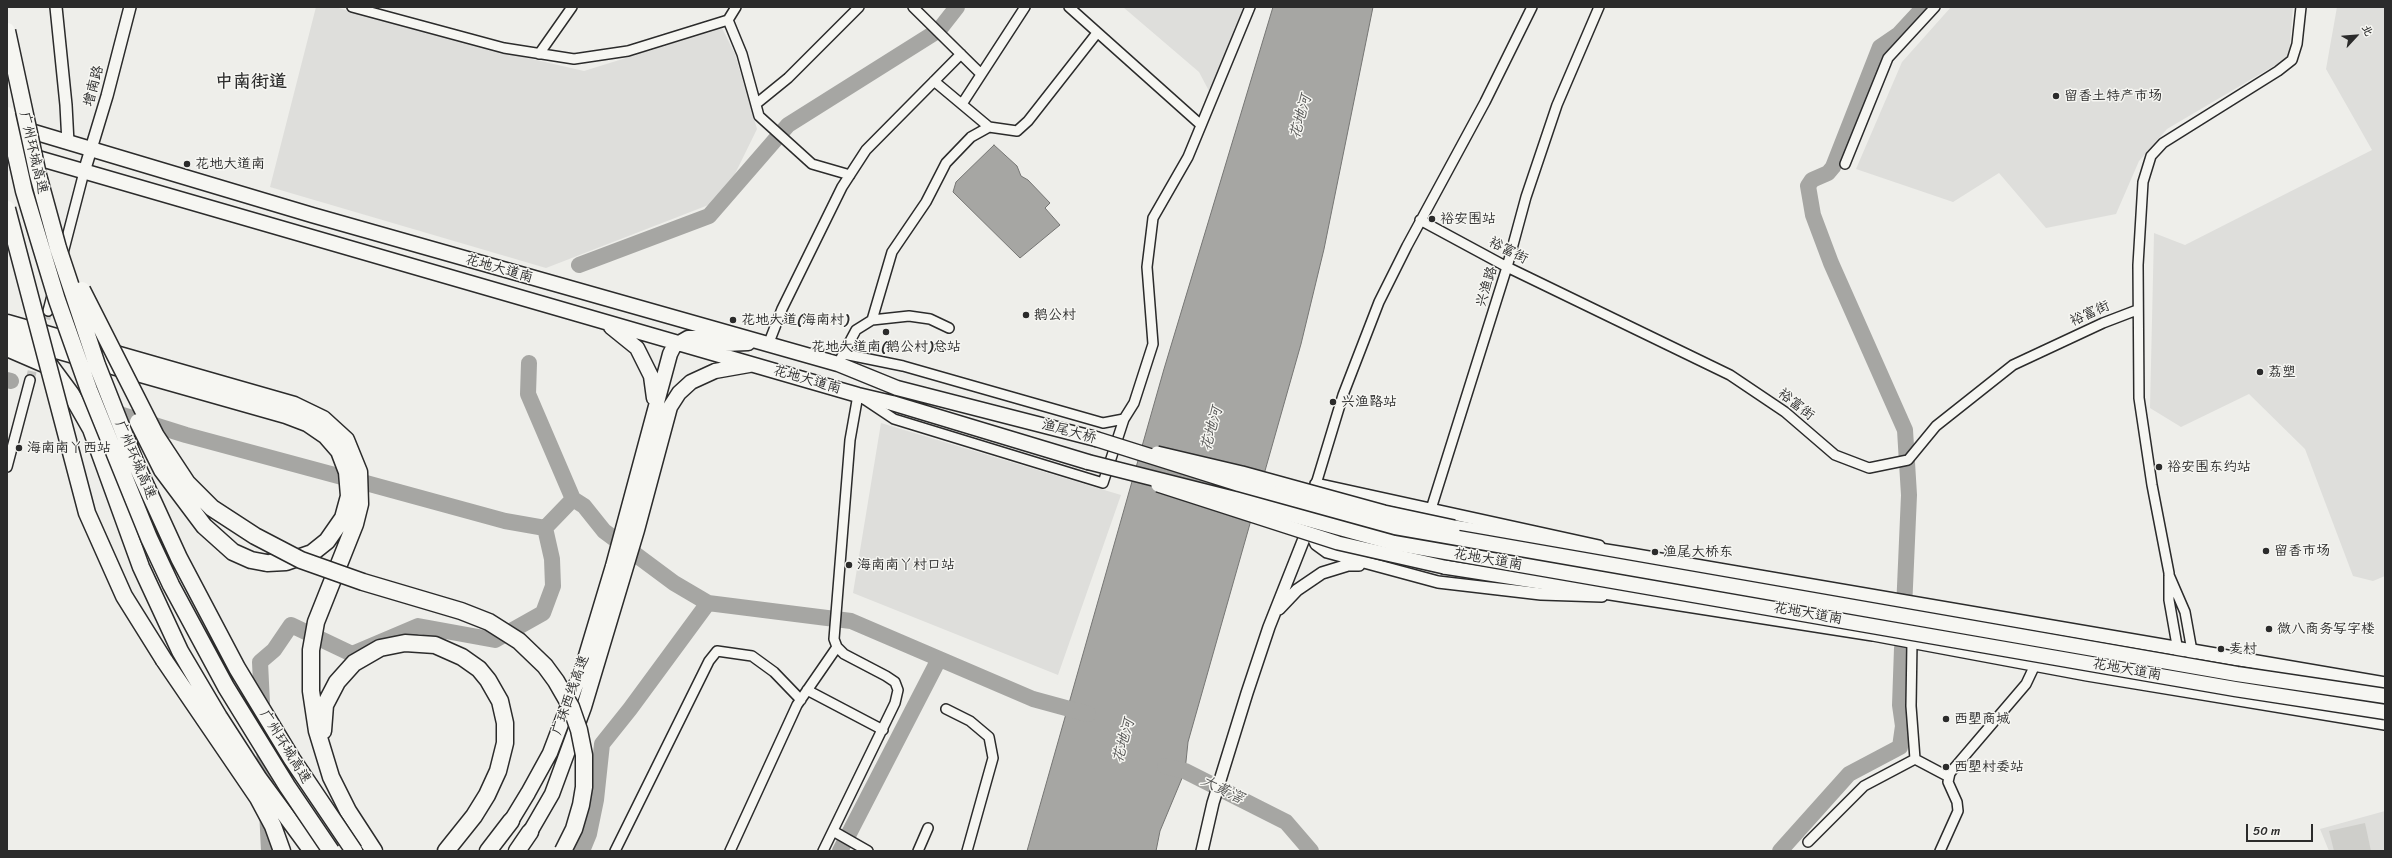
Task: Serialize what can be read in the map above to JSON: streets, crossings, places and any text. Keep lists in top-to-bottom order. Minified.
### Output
{"streets":{"highway":["广州环城高速","广珠西线高速"],"main road":["花地大道南","渔尾大桥"],"street":["增南路","裕富街","兴渔路"]},"crossings":[["增南路","花地大道南"],["裕富街","兴渔路"],["花地大道南","兴渔路"],["花地大道南","渔尾大桥"]],"districts":["中南街道"],"water":["花地河","大黄滘"],"places":["留香土特产市场","花地大道南","裕安围站","鹅公村","花地大道(海南村)","花地大道南(鹅公村)总站","荔塑","兴渔路站","海南南丫西站","裕安围东约站","留香市场","渔尾大桥东","海南南丫村口站","微八商务写字楼","麦村","西塱商城","西塱村委站"],"scale_bar":"50 m","north":"top right"}
